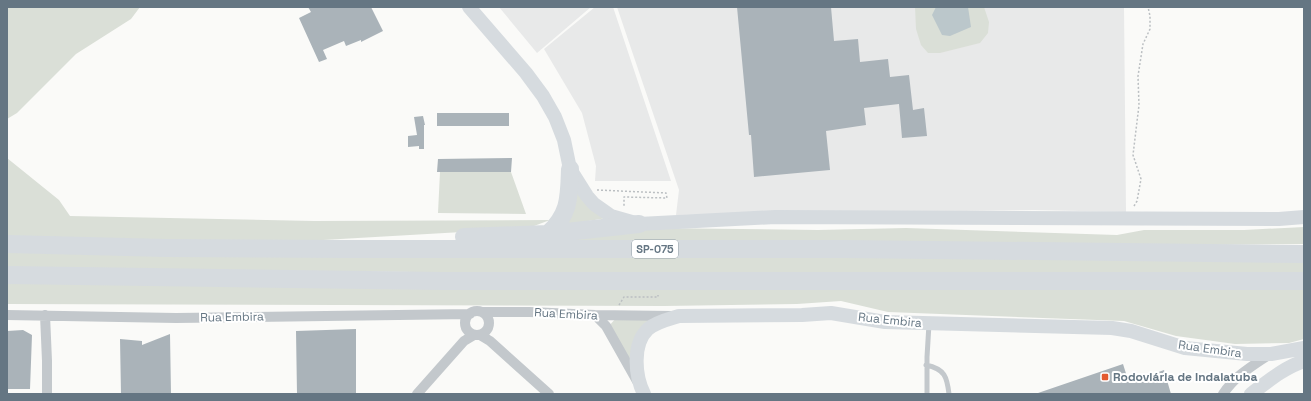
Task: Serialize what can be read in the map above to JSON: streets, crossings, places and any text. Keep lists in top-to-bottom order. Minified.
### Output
{"streets":{"highway":["SP-075"],"main road":["Rua Embira"]},"places":{"transit":["Rodoviária de Indaiatuba"]}}
